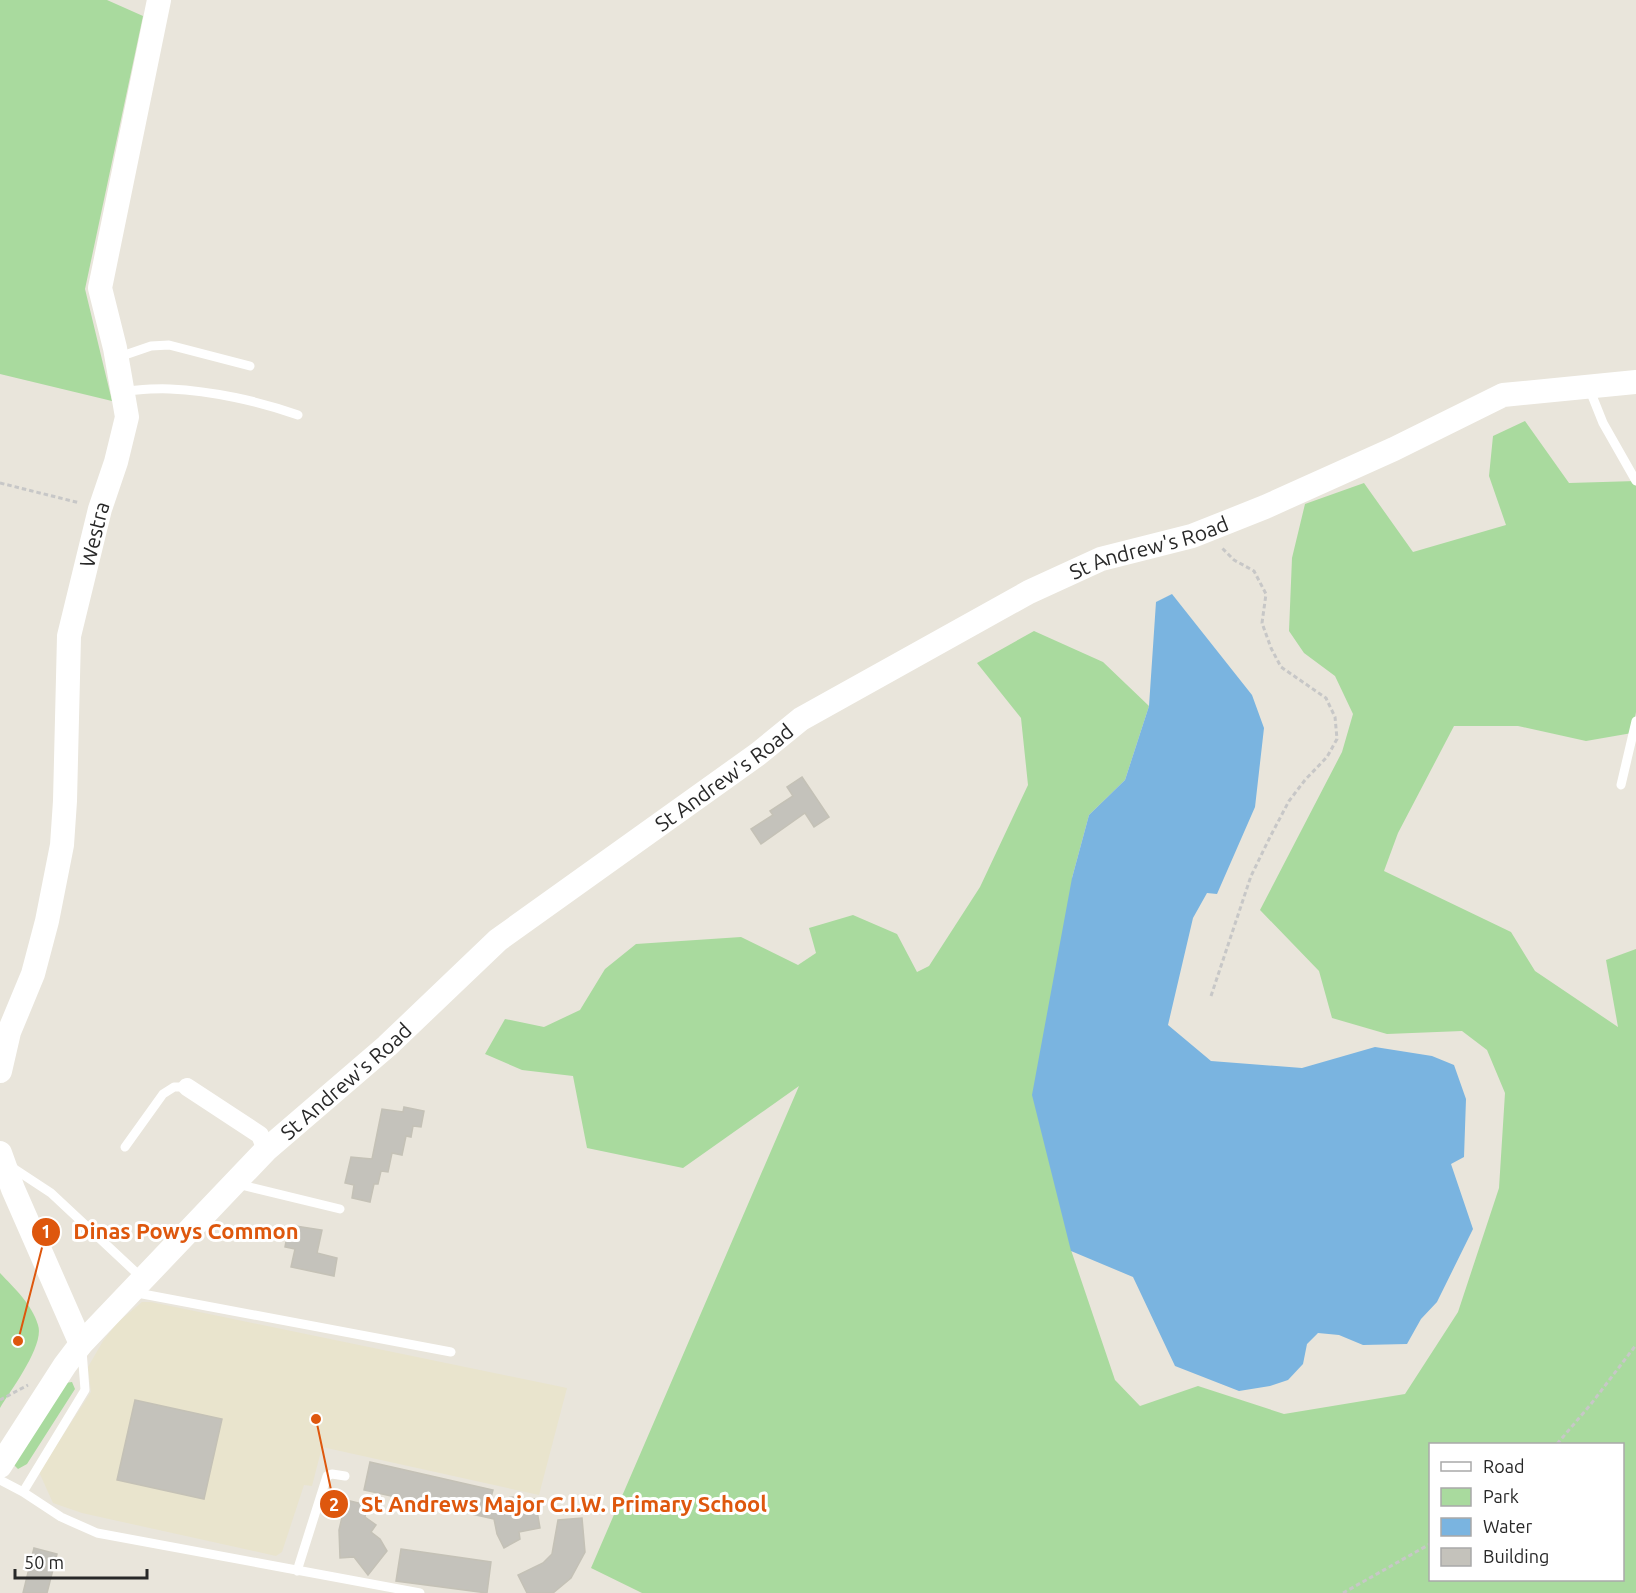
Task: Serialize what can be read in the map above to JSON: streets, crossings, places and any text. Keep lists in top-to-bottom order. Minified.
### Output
{"streets":{"street":["Westra","St Andrew's Road"]},"places":["Dinas Powys Common","St Andrews Major C.I.W. Primary School"],"legend":["Road","Park","Water","Building"],"scale_bar":"50 m"}
